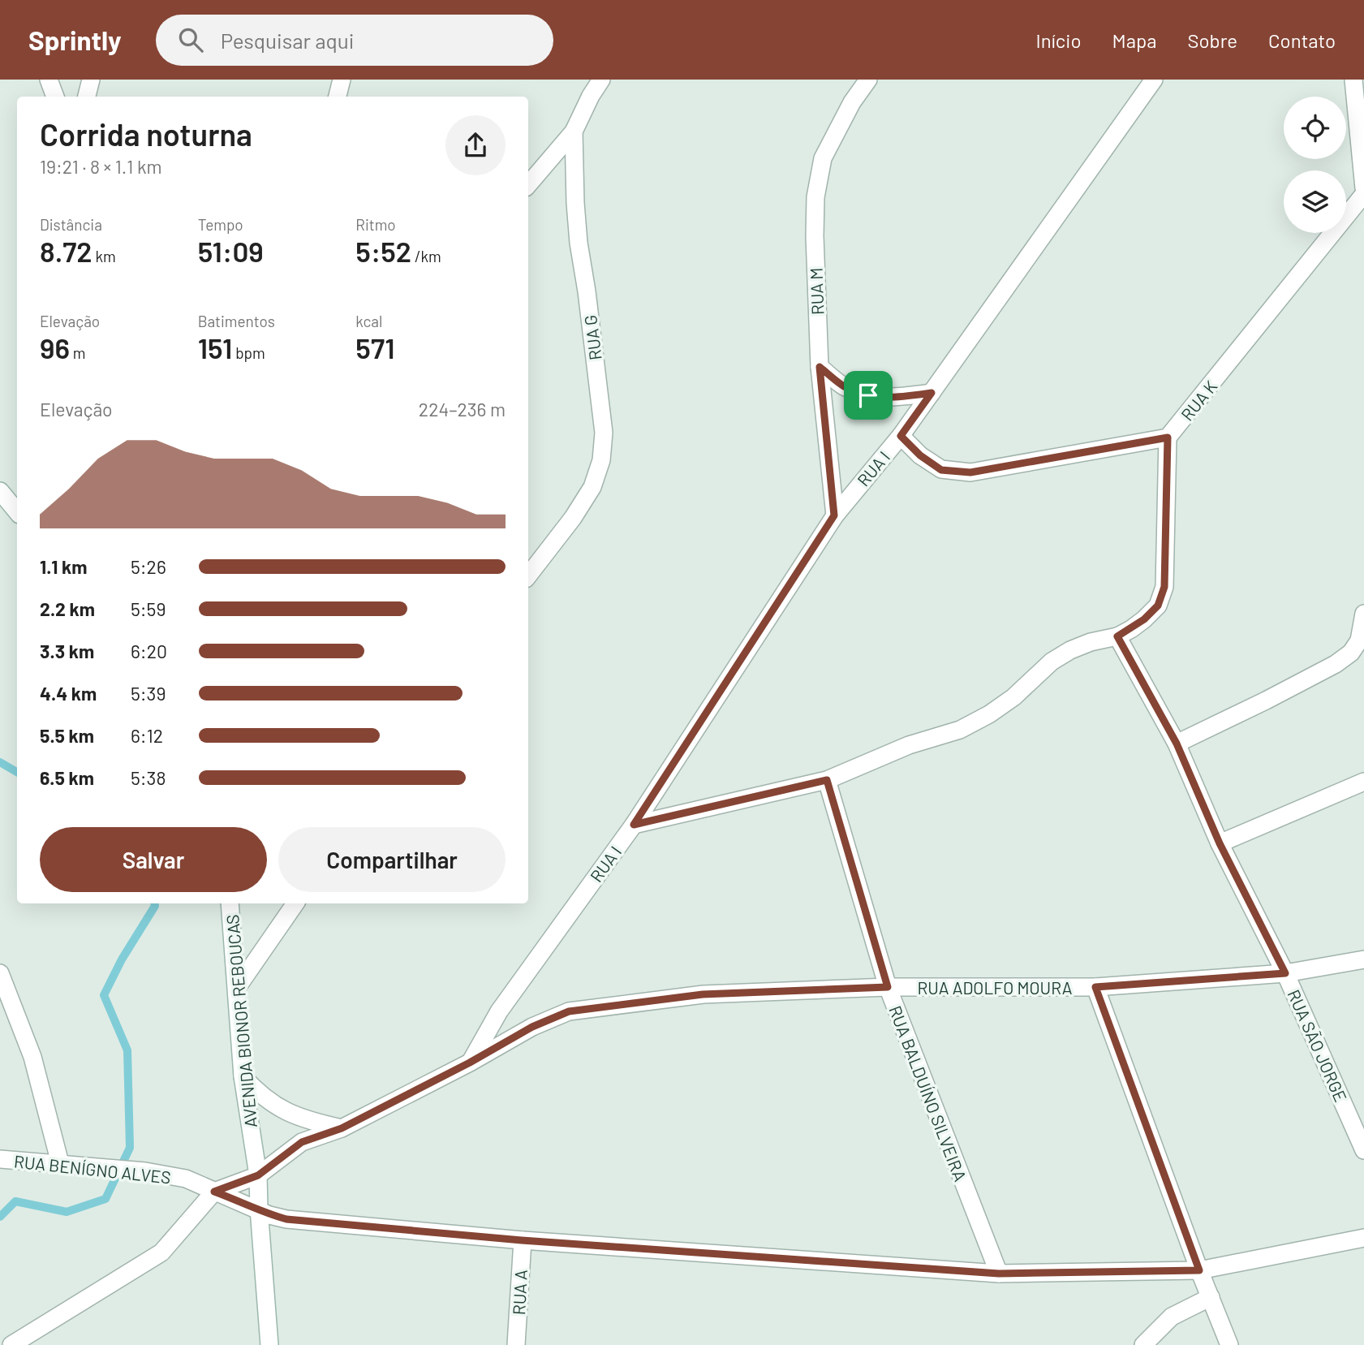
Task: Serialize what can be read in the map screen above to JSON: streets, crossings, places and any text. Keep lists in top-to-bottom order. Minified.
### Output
{"streets":{"street":["RUA M","RUA G","RUA K","RUA I","RUA ADOLFO MOURA","AVENIDA BIONOR REBOUCAS","RUA SÃO JORGE","RUA BALDUÍNO SILVEIRA","RUA BENÍGNO ALVES","RUA A"]},"crossings":[["RUA M","RUA I"],["RUA I","RUA ADOLFO MOURA"],["RUA ADOLFO MOURA","AVENIDA BIONOR REBOUCAS"],["RUA ADOLFO MOURA","RUA SÃO JORGE"],["RUA ADOLFO MOURA","RUA BALDUÍNO SILVEIRA"],["RUA ADOLFO MOURA","RUA BENÍGNO ALVES"],["AVENIDA BIONOR REBOUCAS","RUA BENÍGNO ALVES"],["RUA BALDUÍNO SILVEIRA","RUA BENÍGNO ALVES"],["RUA BENÍGNO ALVES","RUA A"]],"page":{"header":"Sprintly","search":"Pesquisar aqui","nav":["Início","Mapa","Sobre","Contato"],"heading":["Corrida noturna","19:21 · 8 × 1.1 km"],"stats":[["Distância","8.72 km"],["Tempo","51:09"],["Ritmo","5:52 /km"],["Elevação","96 m"],["Batimentos","151 bpm"],["kcal","571"]],"chart":["Elevação","224–236 m"],"list":[{"name":"1.1 km","note":"5:26"},{"name":"2.2 km","note":"5:59"},{"name":"3.3 km","note":"6:20"},{"name":"4.4 km","note":"5:39"},{"name":"5.5 km","note":"6:12"},{"name":"6.5 km","note":"5:38"}],"buttons":["Salvar","Compartilhar"]}}
